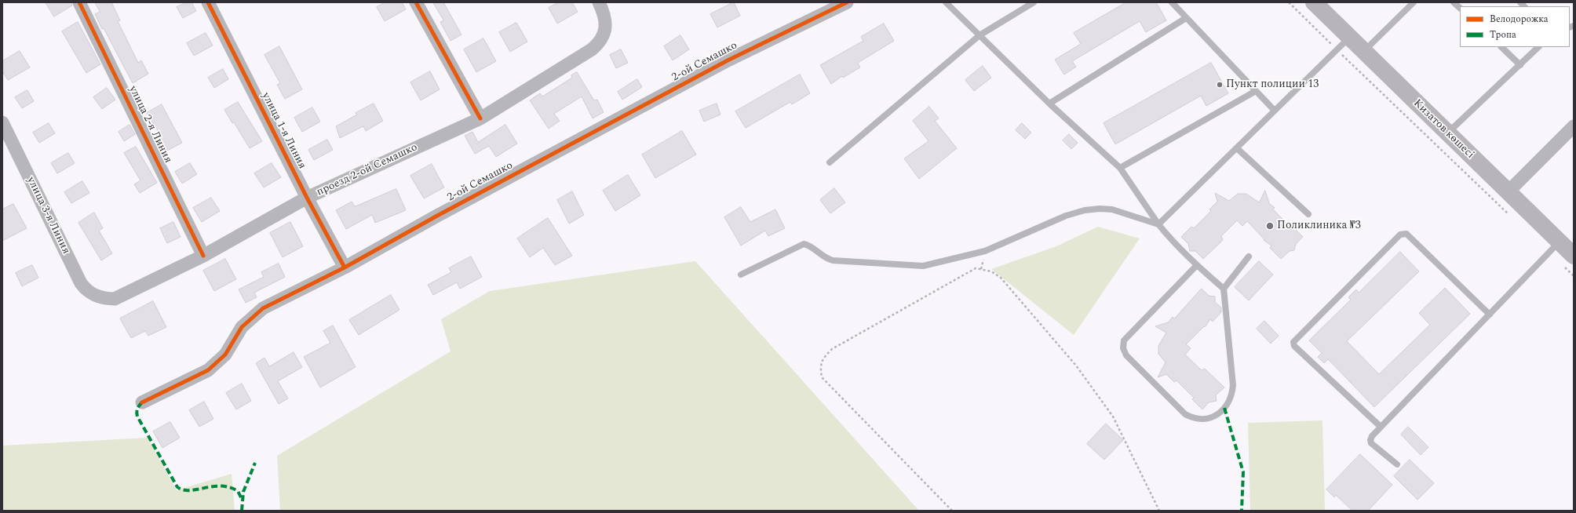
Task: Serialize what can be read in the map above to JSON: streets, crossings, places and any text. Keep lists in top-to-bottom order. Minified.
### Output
{"streets":{"main road":["Кизатов көшесі"],"street":["2-ой Семашко","улица 2-я Линия","улица 1-я Линия","проезд 2-ой Семашко","улица 3-я Линия"]},"crossings":[["2-ой Семашко","улица 1-я Линия"],["улица 2-я Линия","проезд 2-ой Семашко"],["улица 1-я Линия","проезд 2-ой Семашко"],["проезд 2-ой Семашко","улица 3-я Линия"]],"places":["Пункт полиции 13","Поликлиника №3"],"legend":["Велодорожка","Тропа"]}
